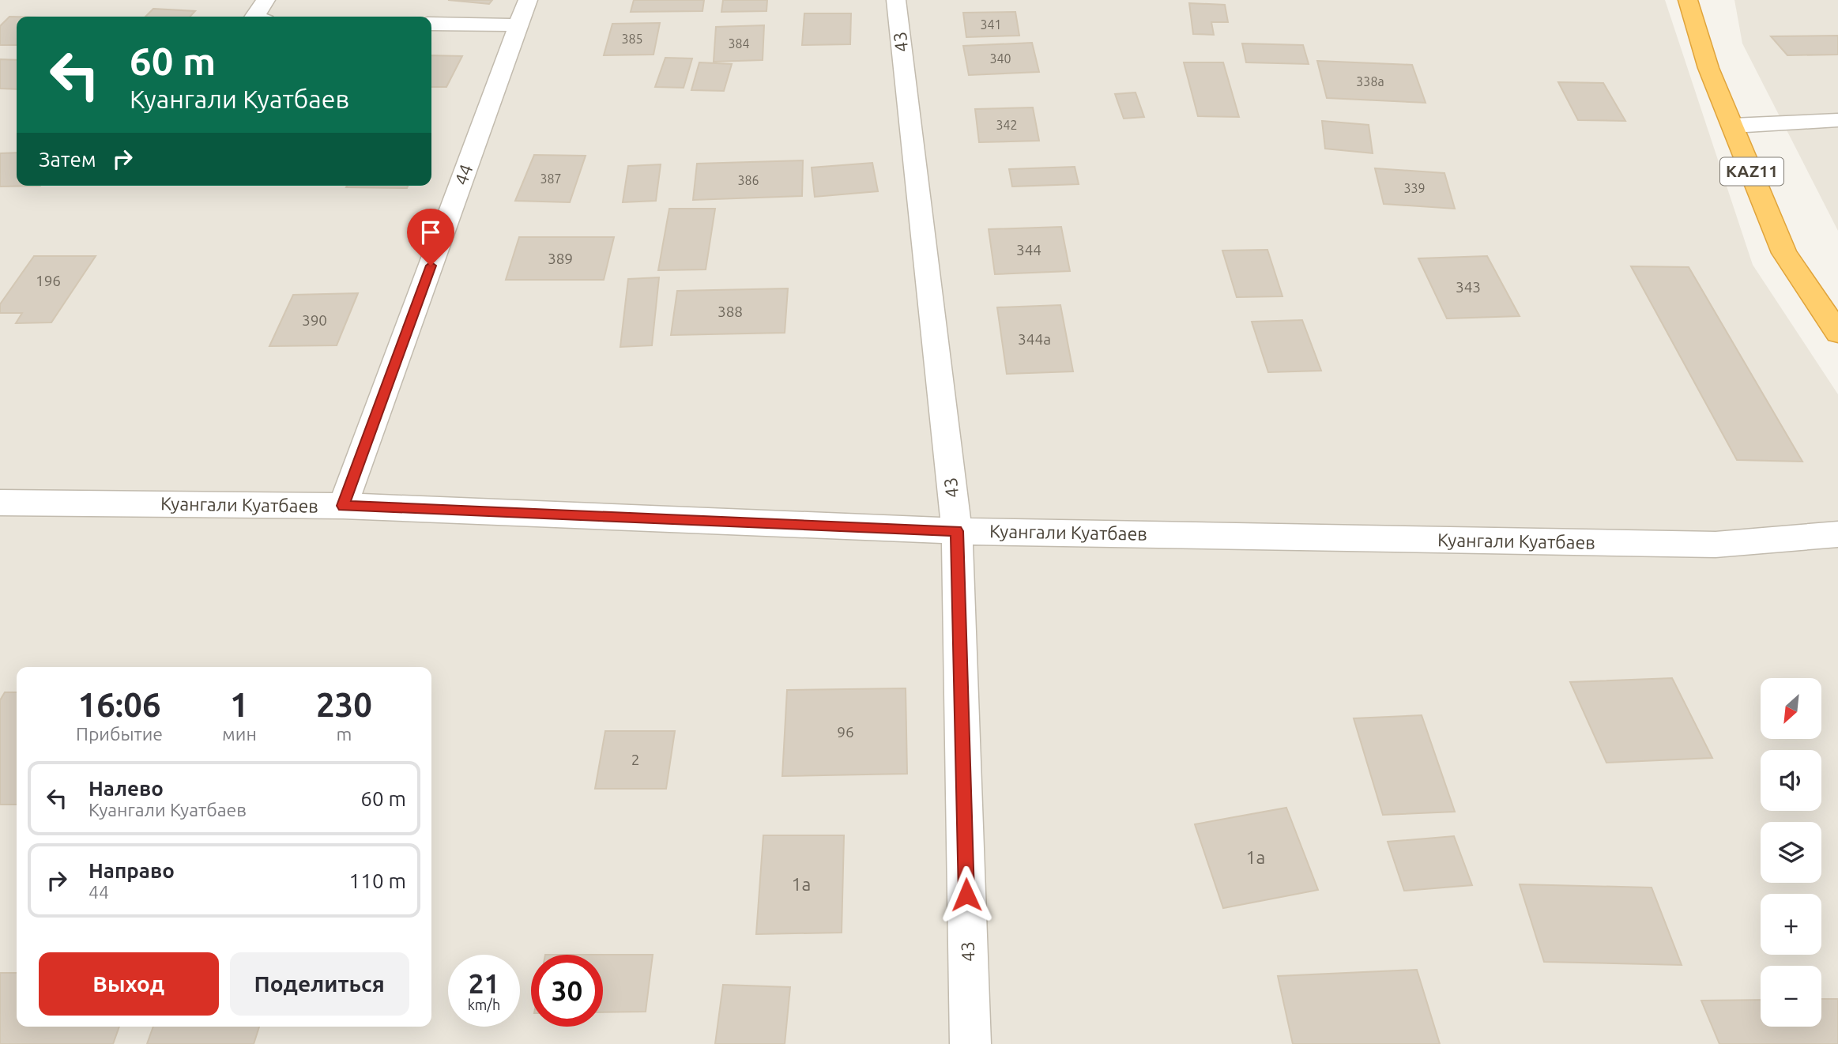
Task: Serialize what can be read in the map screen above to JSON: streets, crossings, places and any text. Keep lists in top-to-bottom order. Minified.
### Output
{"streets":{"highway":["KAZ11"],"street":["43","44","Куангали Куатбаев"]},"crossings":[["43","Куангали Куатбаев"],["44","Куангали Куатбаев"]],"house_numbers":["341","385","384","340","338а","342","387","386","339","344","389","196","343","388","390","344а","96","2","1а","1а"],"north":"bottom left","page":{"turn":["60 m","Куангали Куатбаев"],"then":"Затем","eta":["16:06","Прибытие","1","мин","230","m"],"map_buttons":["+","−"],"list":[{"name":"Налево","note":"Куангали Куатбаев","value":"60 m"},{"name":"Направо","note":"44","value":"110 m"}],"buttons":["Выход","Поделиться"],"speed":"21 km/h","limit":"30"}}
